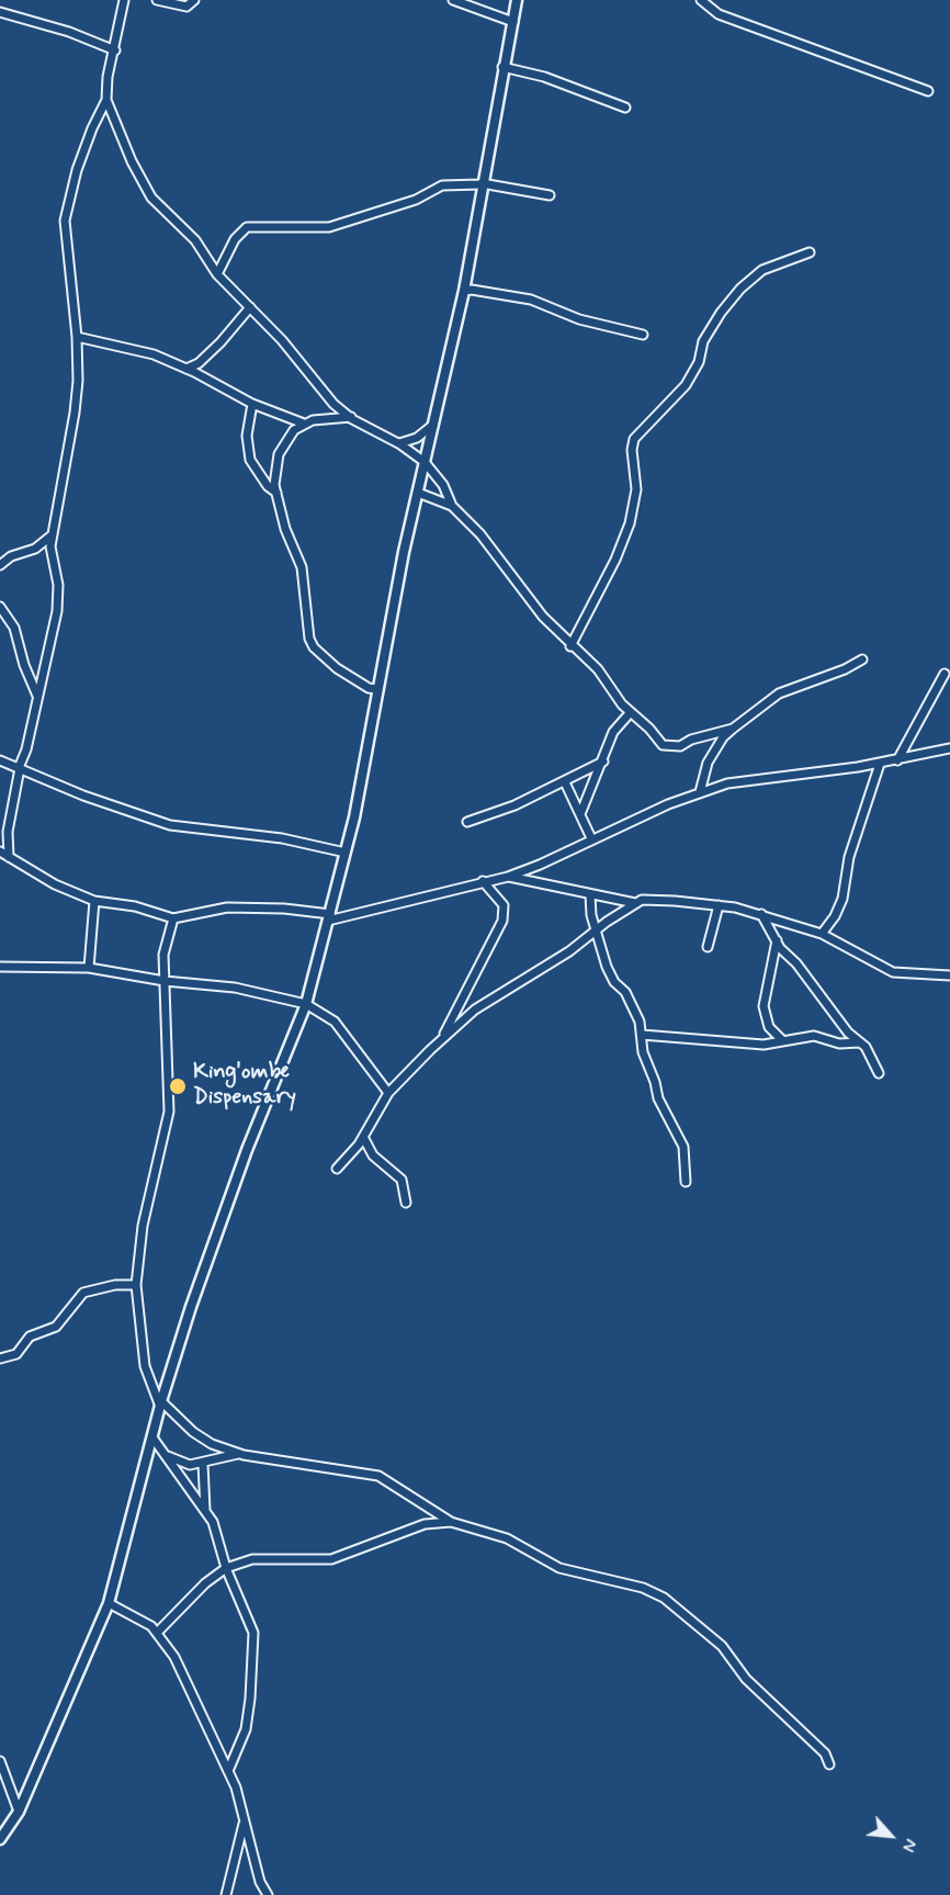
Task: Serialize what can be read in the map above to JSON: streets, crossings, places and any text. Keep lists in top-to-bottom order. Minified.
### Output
{"places":["King'ombe Dispensary"],"north":"bottom right"}
